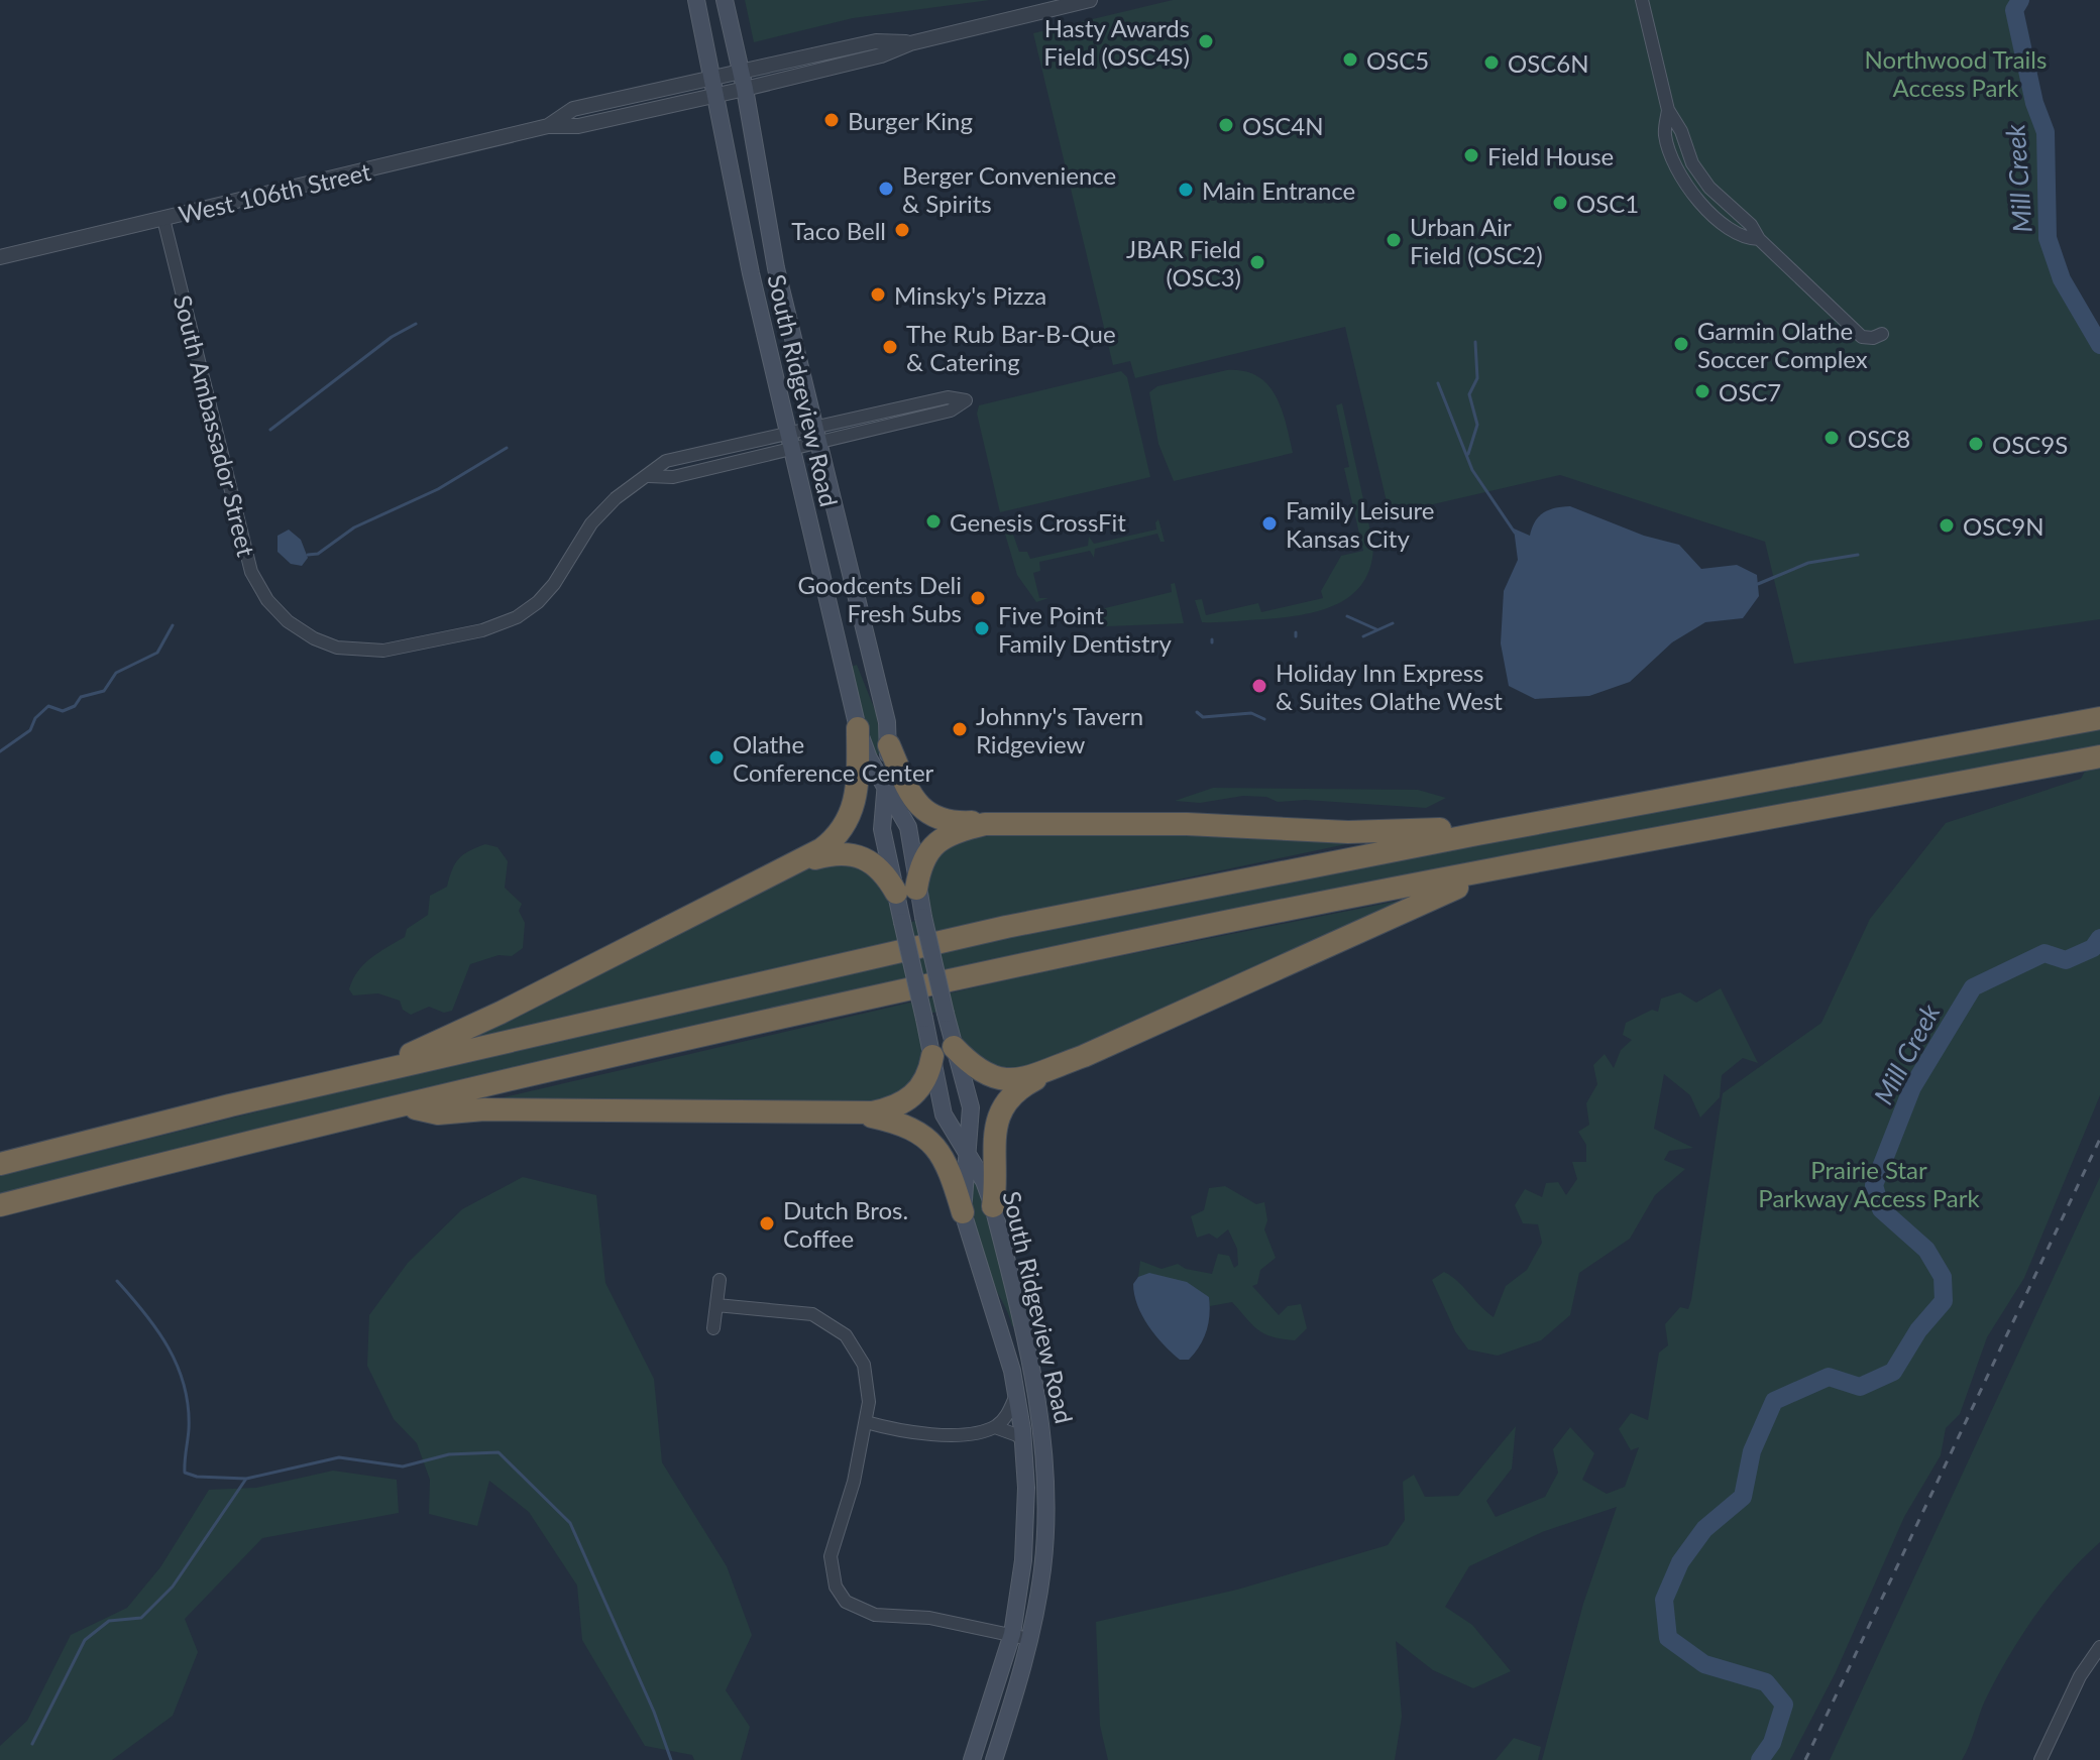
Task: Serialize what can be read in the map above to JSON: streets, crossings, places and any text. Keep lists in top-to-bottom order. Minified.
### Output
{"streets":{"main road":["South Ridgeview Road"],"street":["West 106th Street","South Ambassador Street"]},"crossings":[["West 106th Street","South Ridgeview Road"],["West 106th Street","South Ambassador Street"]],"water":["Mill Creek"],"parks":["Northwood Trails Access Park","Prairie Star Parkway Access Park"],"places":["Hasty Awards Field (OSC4S)","OSC5","OSC6N","Burger King","OSC4N","Field House","Berger Convenience & Spirits","Main Entrance","OSC1","Taco Bell","Urban Air Field (OSC2)","JBAR Field (OSC3)","Minsky's Pizza","Garmin Olathe Soccer Complex","The Rub Bar-B-Que & Catering","OSC7","OSC8","OSC9S","Genesis CrossFit","Family Leisure Kansas City","OSC9N","Goodcents Deli Fresh Subs","Five Point Family Dentistry","Holiday Inn Express & Suites Olathe West","Johnny's Tavern Ridgeview","Olathe Conference Center","Dutch Bros. Coffee"]}
